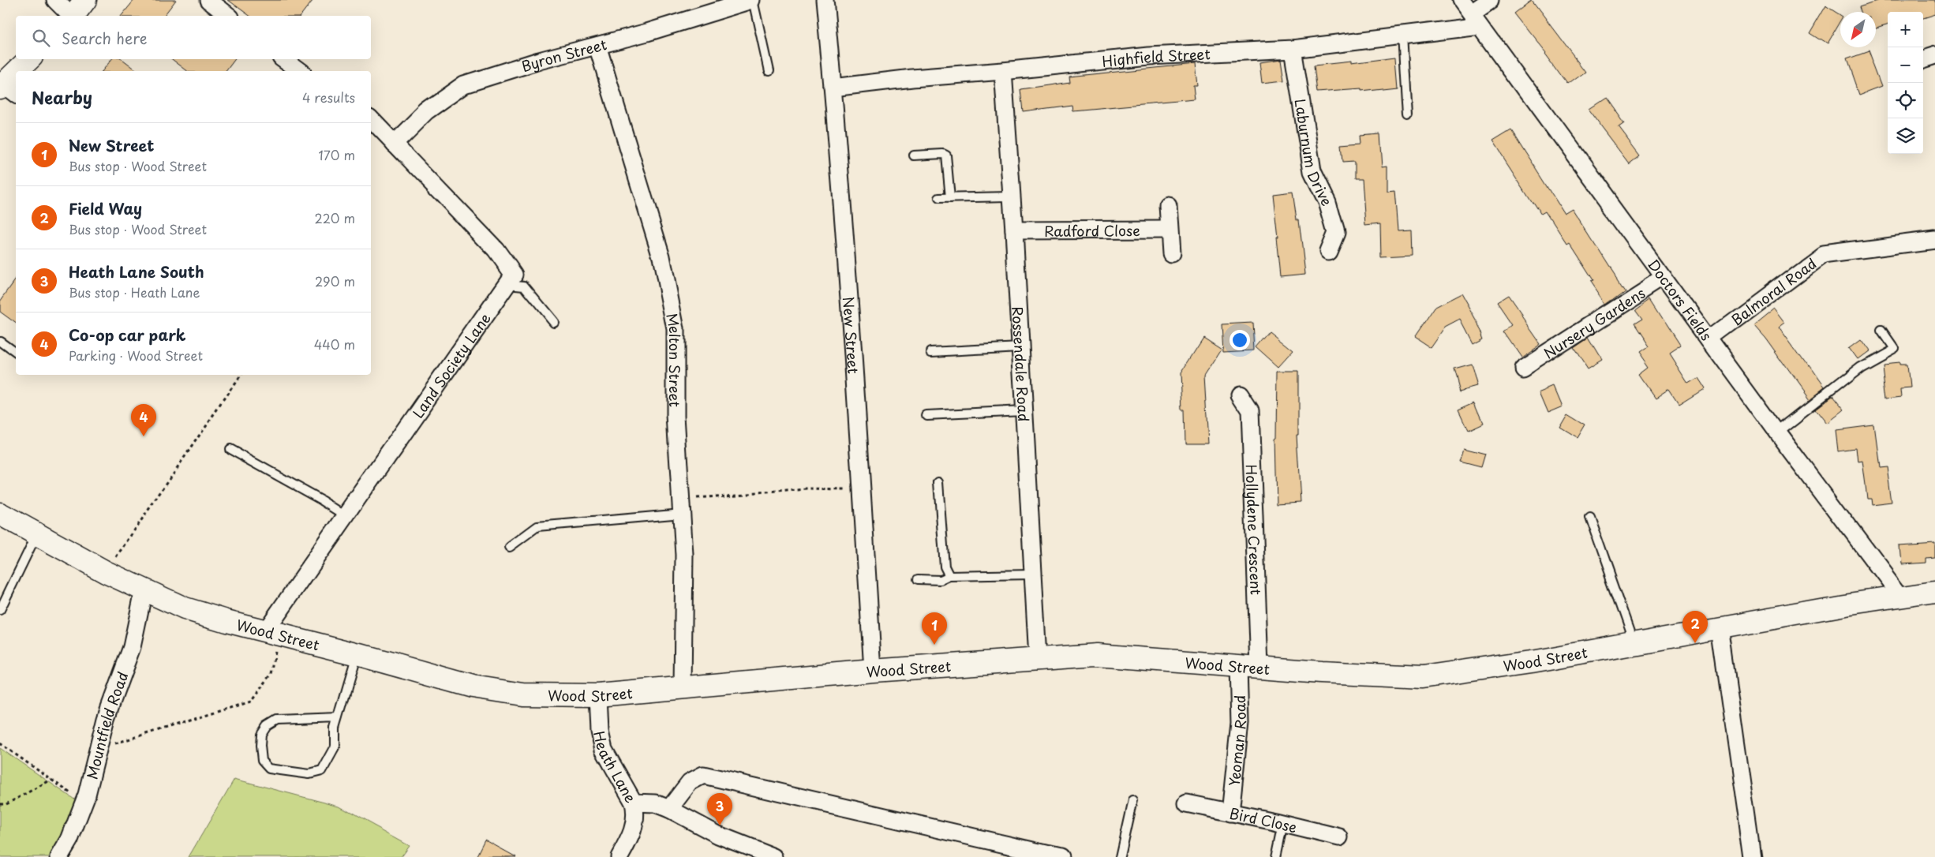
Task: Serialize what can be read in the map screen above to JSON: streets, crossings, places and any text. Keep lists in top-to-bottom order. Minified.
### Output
{"streets":{"street":["Byron Street","Highfield Street","Laburnum Drive","Radford Close","Balmoral Road","Doctors Fields","Nursery Gardens","New Street","Melton Street","Land Society Lane","Rossendale Road","Hollydene Crescent","Wood Street","Mountfield Road","Yeoman Road","Heath Lane","Bird Close"]},"crossings":[["Byron Street","Melton Street"],["Highfield Street","Laburnum Drive"],["Highfield Street","Doctors Fields"],["Highfield Street","New Street"],["Highfield Street","Rossendale Road"],["Radford Close","Rossendale Road"],["Balmoral Road","Doctors Fields"],["Doctors Fields","Nursery Gardens"],["Doctors Fields","Wood Street"],["New Street","Wood Street"],["Melton Street","Wood Street"],["Land Society Lane","Wood Street"],["Rossendale Road","Wood Street"],["Hollydene Crescent","Wood Street"],["Wood Street","Mountfield Road"],["Wood Street","Yeoman Road"],["Wood Street","Heath Lane"],["Yeoman Road","Bird Close"]],"north":"bottom left","page":{"map_buttons":["+","−"],"search":"Search here","heading":["Nearby","4 results"],"list":[{"mark":"1","name":"New Street","note":"Bus stop · Wood Street","value":"170 m"},{"mark":"2","name":"Field Way","note":"Bus stop · Wood Street","value":"220 m"},{"mark":"3","name":"Heath Lane South","note":"Bus stop · Heath Lane","value":"290 m"},{"mark":"4","name":"Co-op car park","note":"Parking · Wood Street","value":"440 m"}],"pins":["4","2","1","3"]}}
